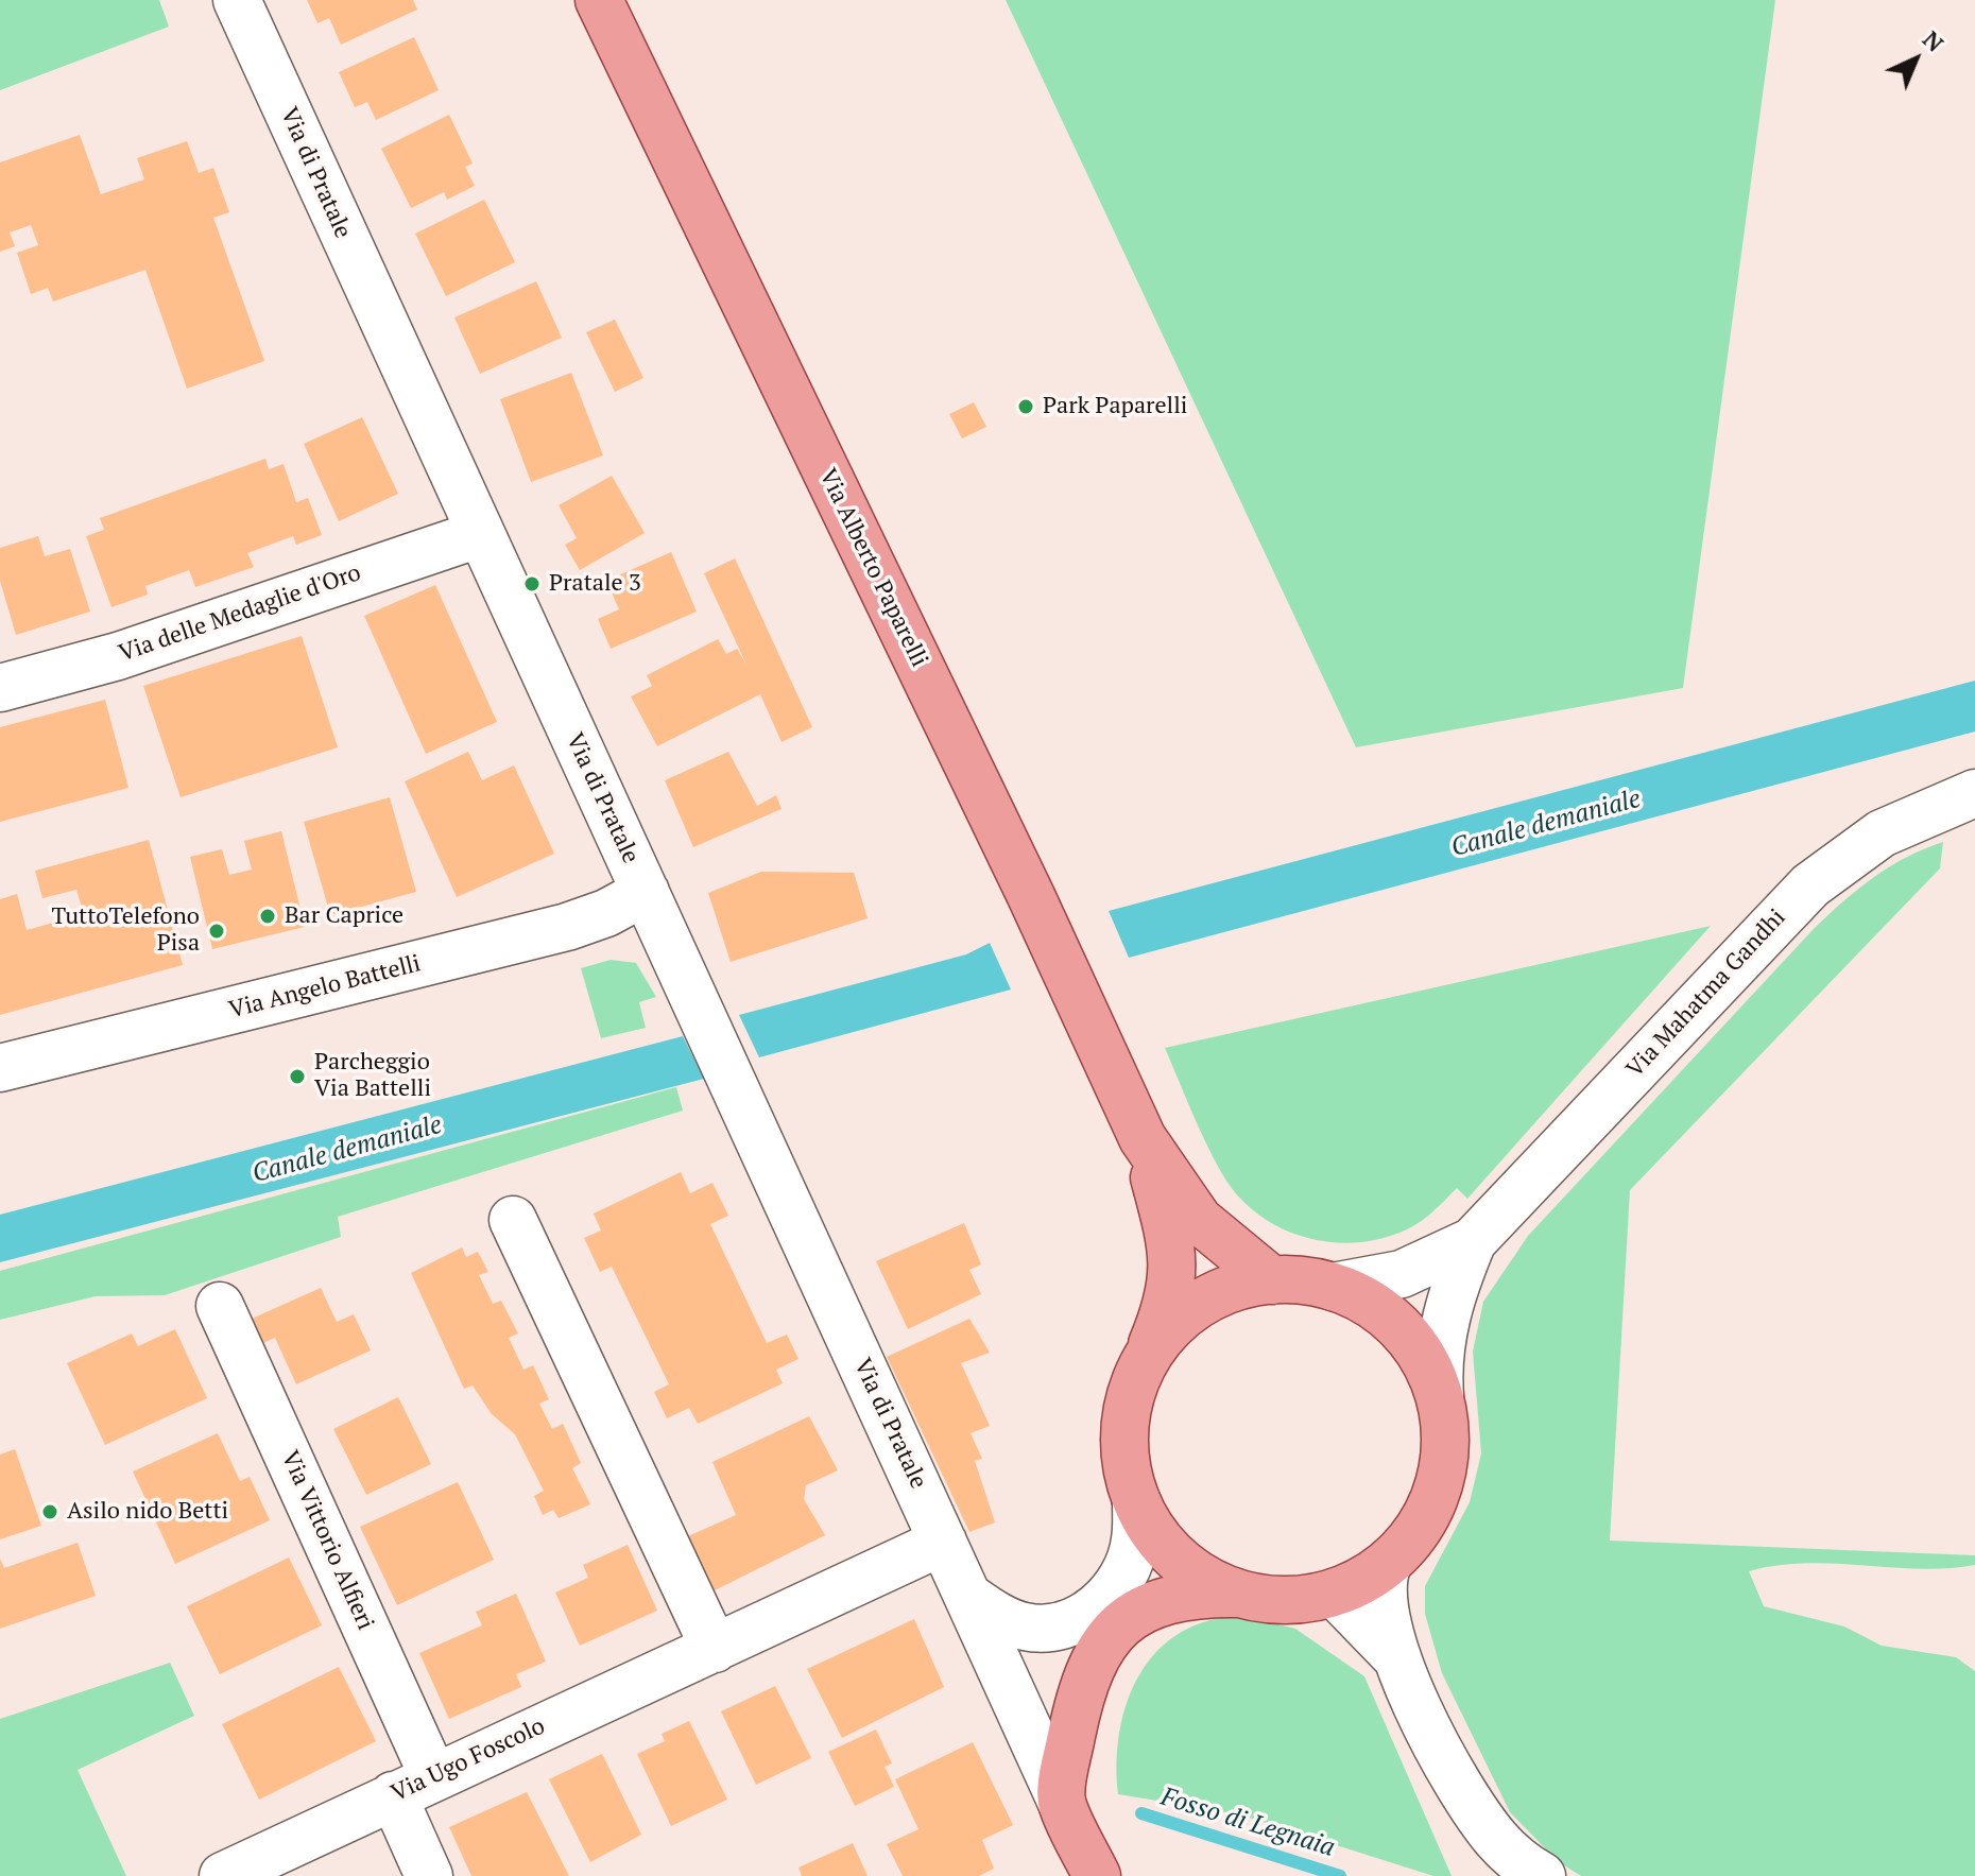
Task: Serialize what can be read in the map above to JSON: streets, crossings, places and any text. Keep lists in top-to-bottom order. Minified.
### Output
{"streets":{"main road":["Via di Pratale","Via Alberto Paparelli"],"street":["Via delle Medaglie d'Oro","Via Angelo Battelli","Via Mahatma Gandhi","Via Vittorio Alfieri","Via Ugo Foscolo"]},"crossings":[["Via di Pratale","Via delle Medaglie d'Oro"],["Via di Pratale","Via Angelo Battelli"],["Via di Pratale","Via Ugo Foscolo"],["Via Vittorio Alfieri","Via Ugo Foscolo"]],"water":["Canale demaniale","Fosso di Legnaia"],"places":["Park Paparelli","Pratale 3","Bar Caprice","TuttoTelefono Pisa","Parcheggio Via Battelli","Asilo nido Betti"],"north":"top right"}
